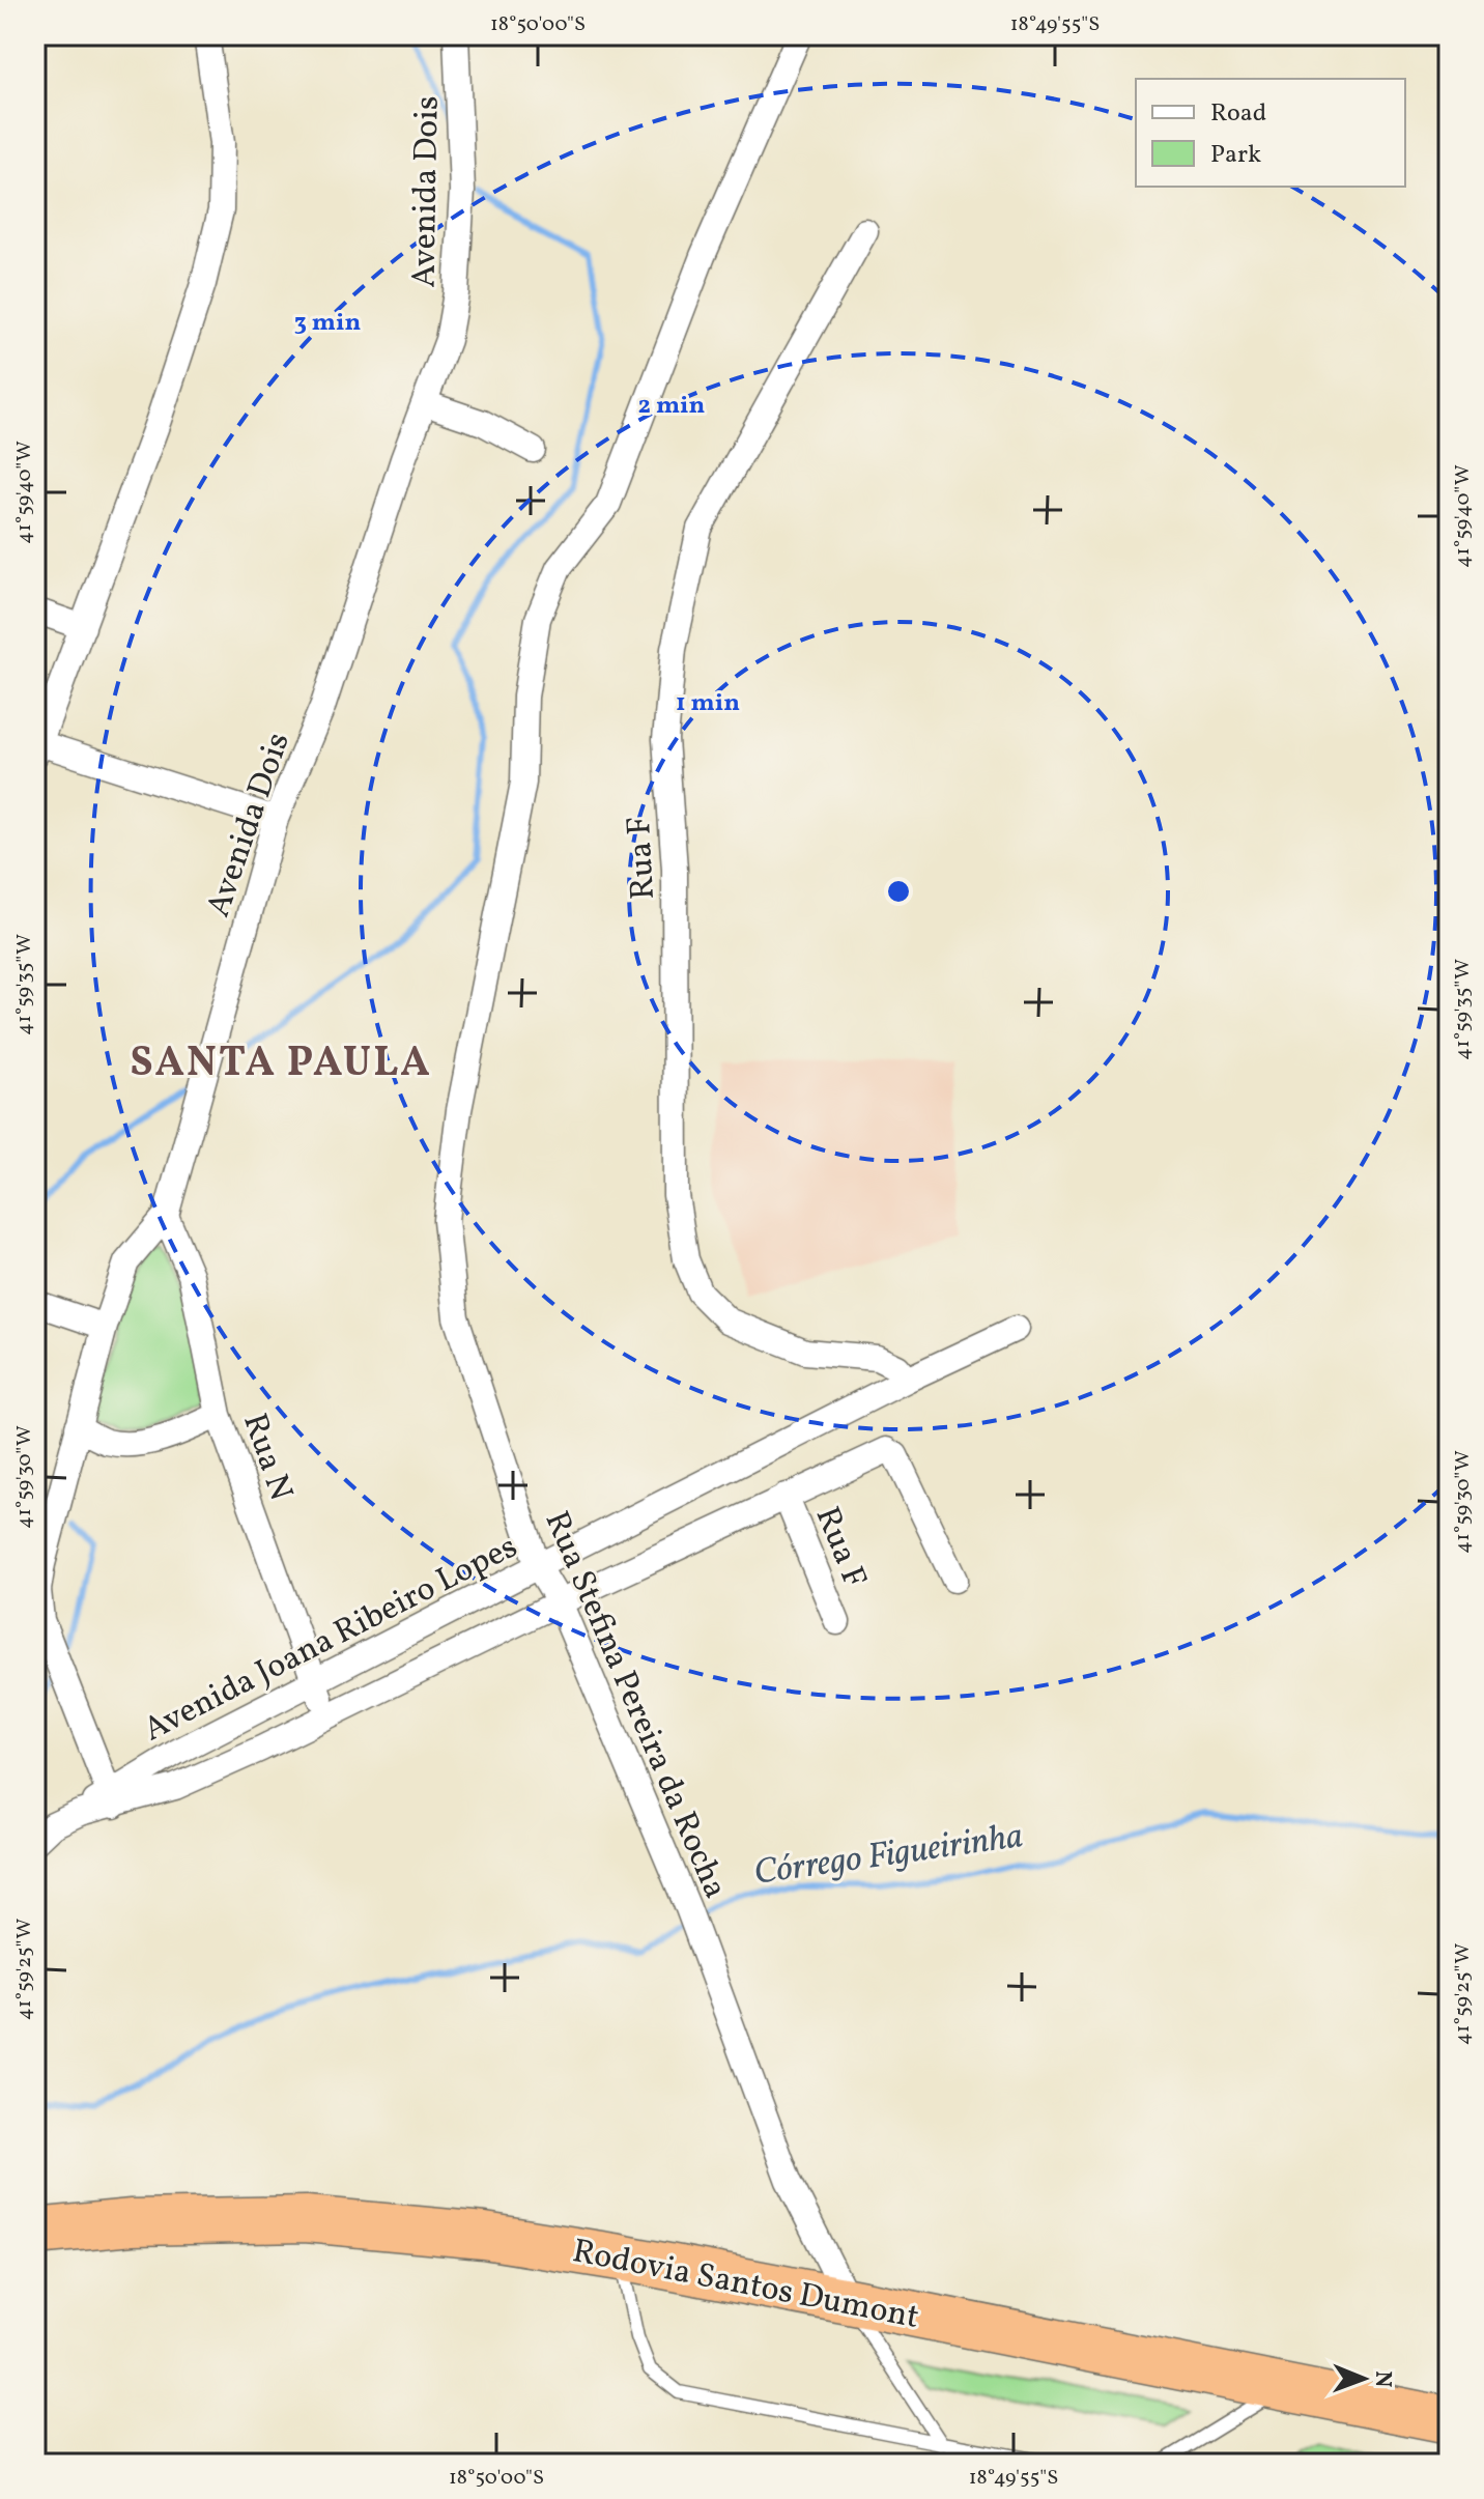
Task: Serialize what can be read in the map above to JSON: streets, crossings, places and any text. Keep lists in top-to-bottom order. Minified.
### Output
{"streets":{"highway":["Rodovia Santos Dumont"],"street":["Avenida Dois","Rua F","Rua N","Avenida Joana Ribeiro Lopes","Rua Stefina Pereira da Rocha"]},"crossings":[["Avenida Dois","Rua N"],["Avenida Dois","Avenida Joana Ribeiro Lopes"],["Rua F","Avenida Joana Ribeiro Lopes"],["Rua N","Avenida Joana Ribeiro Lopes"],["Avenida Joana Ribeiro Lopes","Rua Stefina Pereira da Rocha"],["Rua Stefina Pereira da Rocha","Rodovia Santos Dumont"]],"districts":["SANTA PAULA"],"water":["Córrego Figueirinha"],"legend":["Road","Park"],"north":"right","coordinates":["18°50'00\"S","18°49'55\"S","41°59'40\"W","41°59'35\"W","41°59'30\"W","41°59'25\"W"],"rings":["3 min","2 min","1 min"]}
